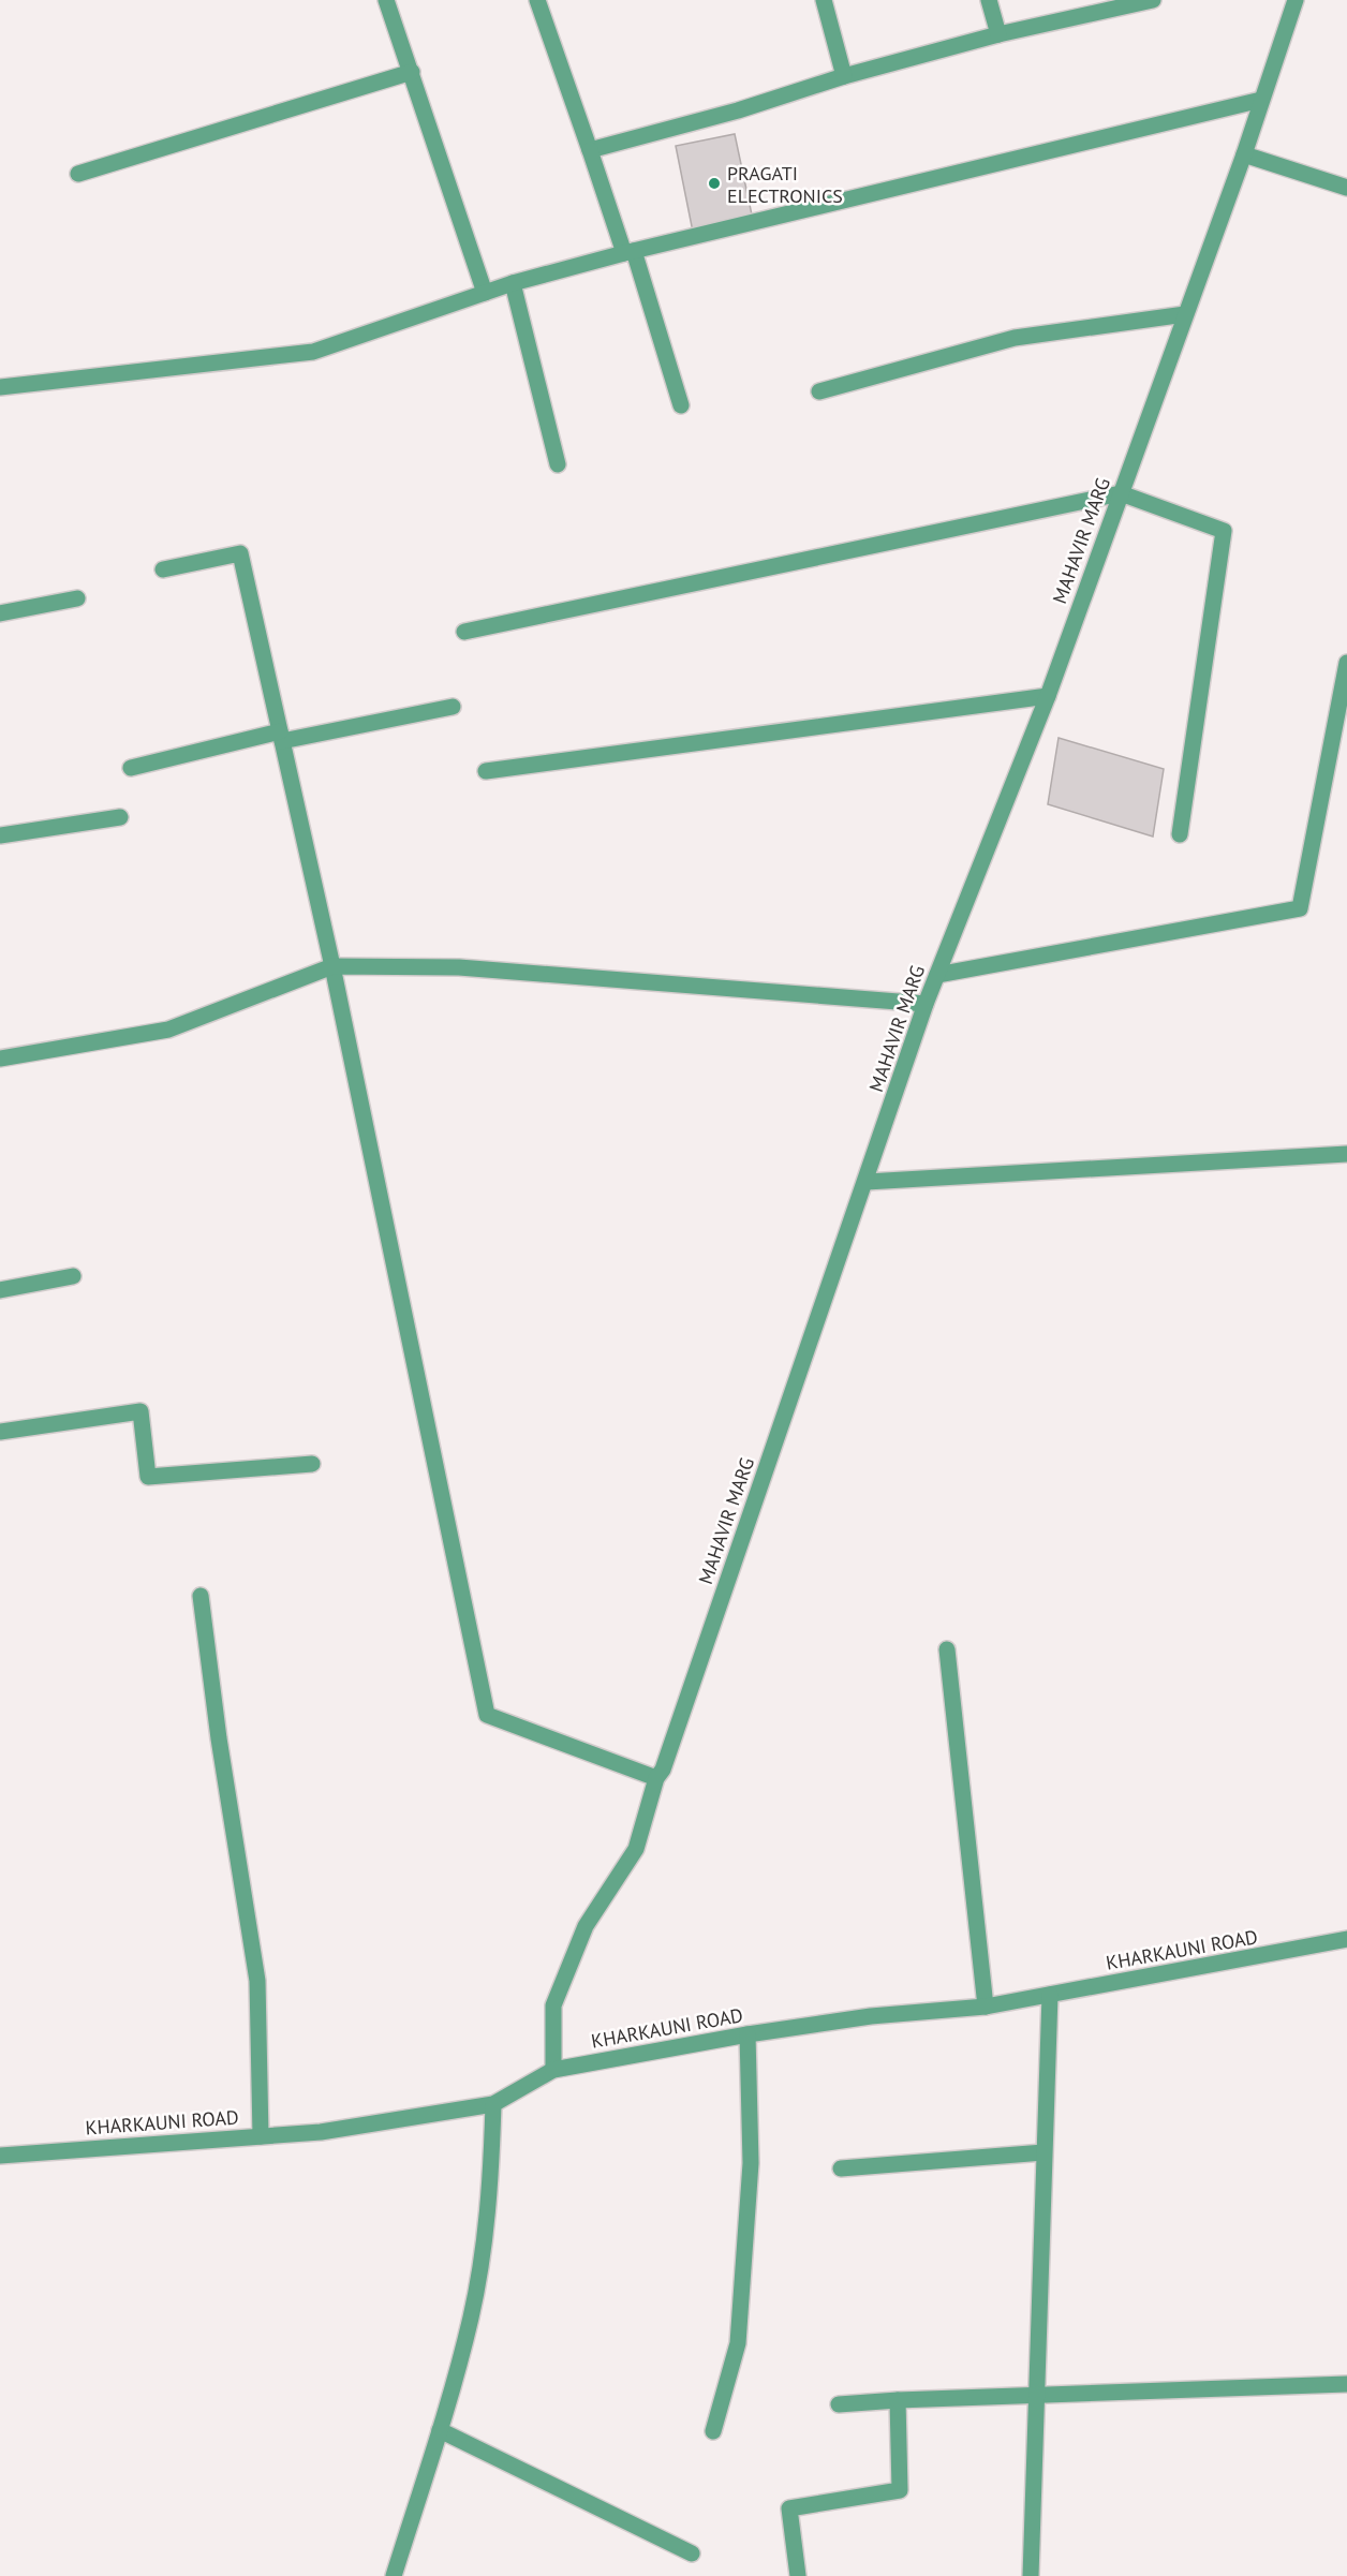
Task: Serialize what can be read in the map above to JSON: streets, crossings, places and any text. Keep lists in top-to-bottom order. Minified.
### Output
{"streets":{"street":["MAHAVIR MARG","KHARKAUNI ROAD"]},"crossings":[["MAHAVIR MARG","KHARKAUNI ROAD"]],"places":["PRAGATI ELECTRONICS"]}
